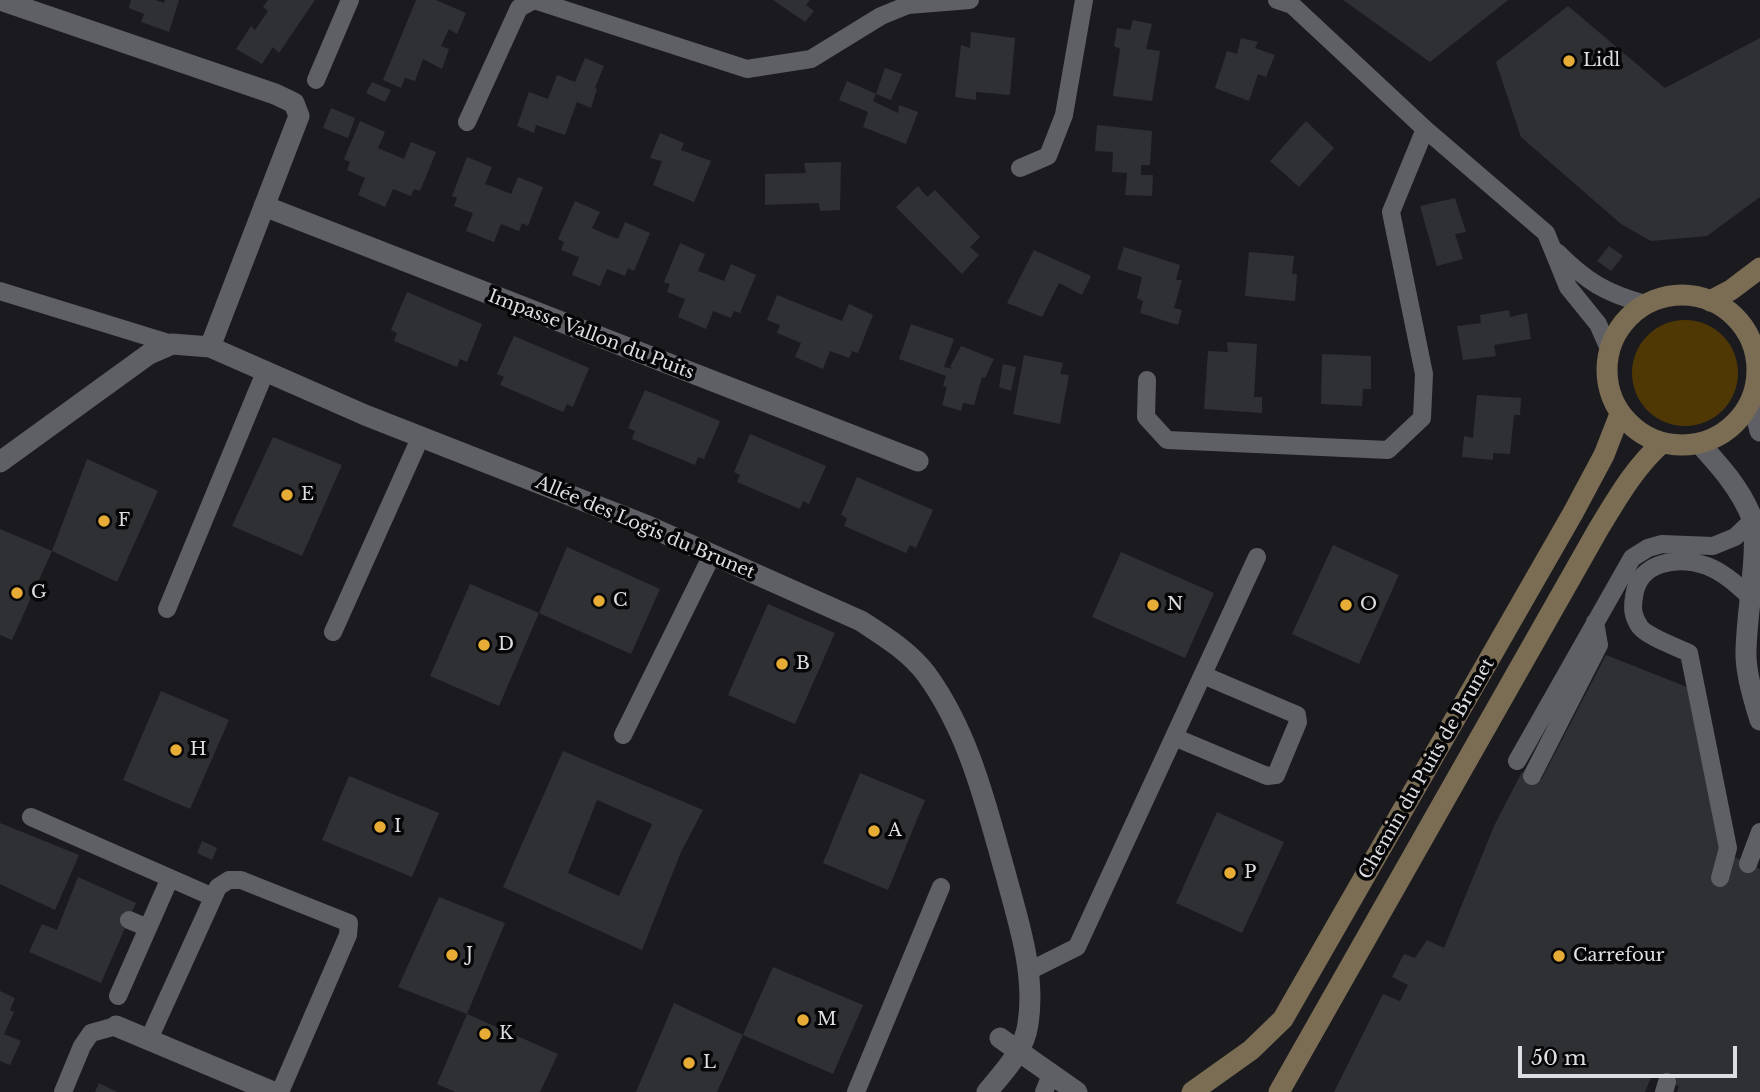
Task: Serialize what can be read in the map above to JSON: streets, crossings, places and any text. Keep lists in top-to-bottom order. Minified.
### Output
{"streets":{"street":["Impasse Vallon du Puits","Allée des Logis du Brunet","Chemin du Puits de Brunet"]},"places":["Lidl","E","F","G","C","N","O","D","B","H","I","A","P","J","Carrefour","M","K","L"],"scale_bar":"50 m"}
